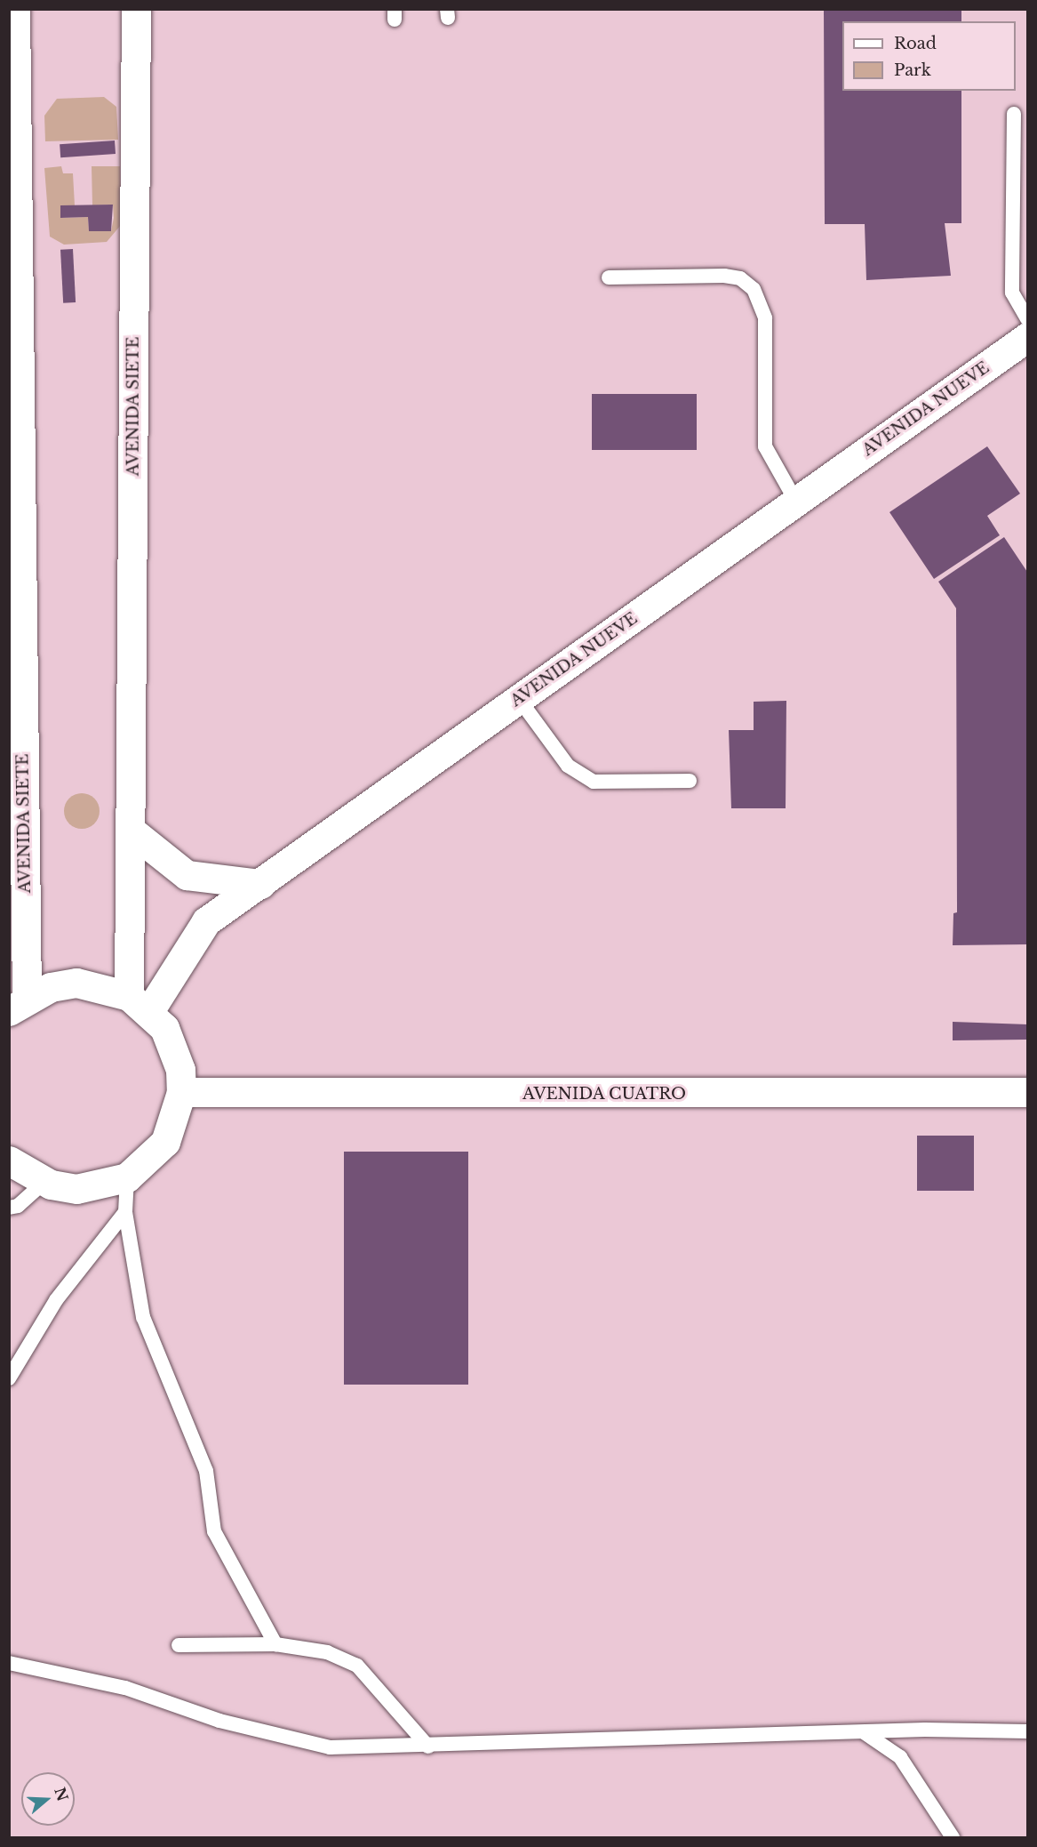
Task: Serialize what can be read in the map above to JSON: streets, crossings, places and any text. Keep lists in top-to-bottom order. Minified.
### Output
{"streets":{"street":["AVENIDA SIETE","AVENIDA NUEVE","AVENIDA CUATRO"]},"crossings":[["AVENIDA SIETE","AVENIDA NUEVE"]],"legend":["Road","Park"],"north":"right"}
